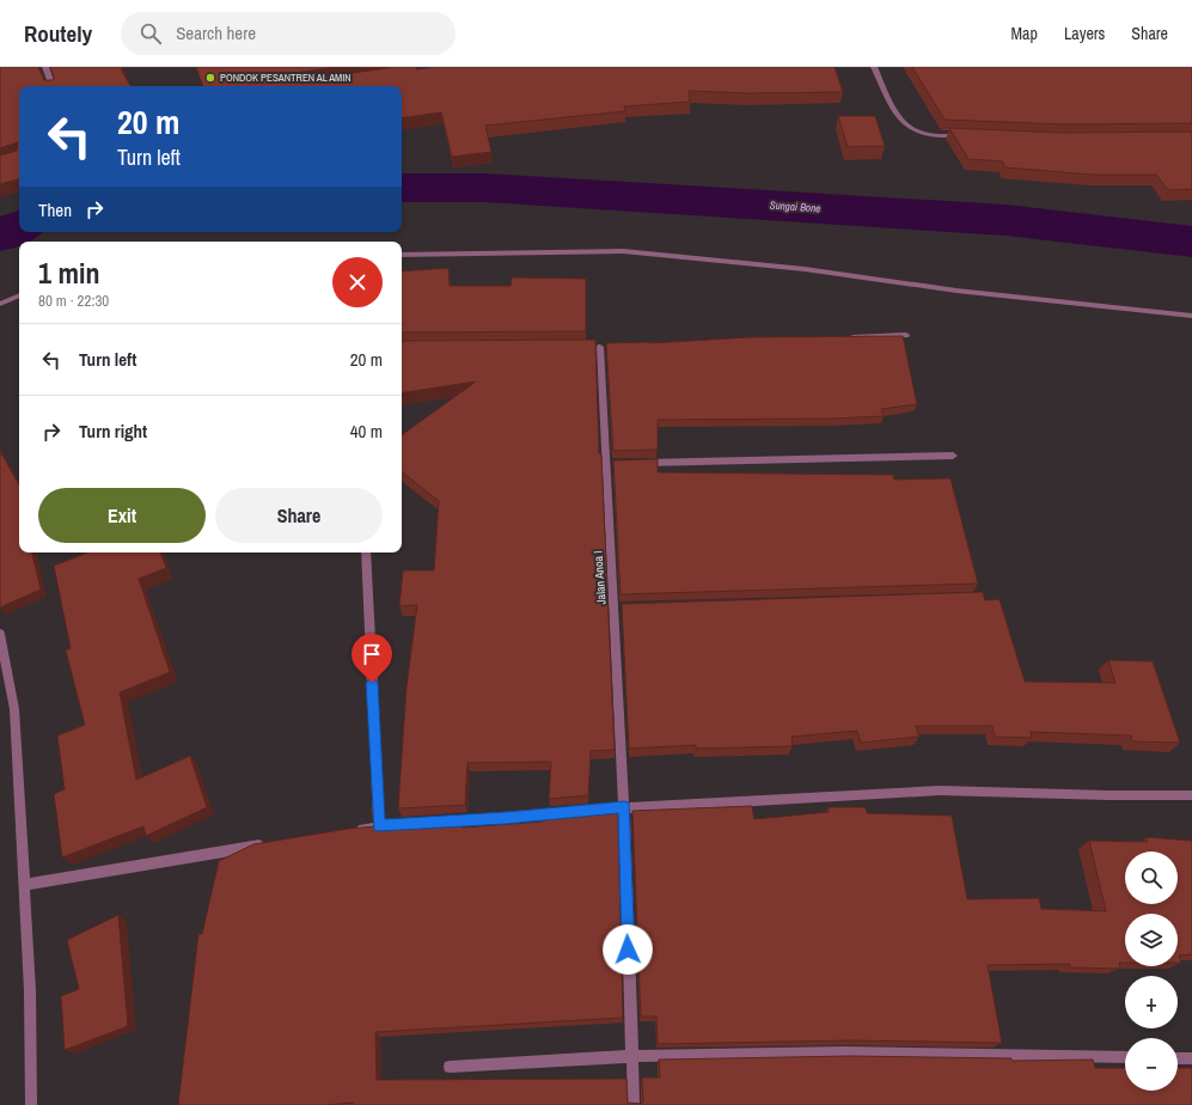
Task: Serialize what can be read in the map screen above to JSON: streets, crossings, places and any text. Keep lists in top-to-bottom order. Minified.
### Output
{"streets":{"street":["Jalan Anoa I"]},"water":["Sungai Bone"],"places":["PONDOK PESANTREN AL AMIN"],"page":{"header":"Routely","search":"Search here","nav":["Map","Layers","Share"],"turn":["20 m","Turn left"],"then":"Then","heading":["1 min","80 m · 22:30"],"list":[{"name":"Turn left","value":"20 m"},{"name":"Turn right","value":"40 m"}],"buttons":["Exit","Share"],"map_buttons":["+","−"]}}
